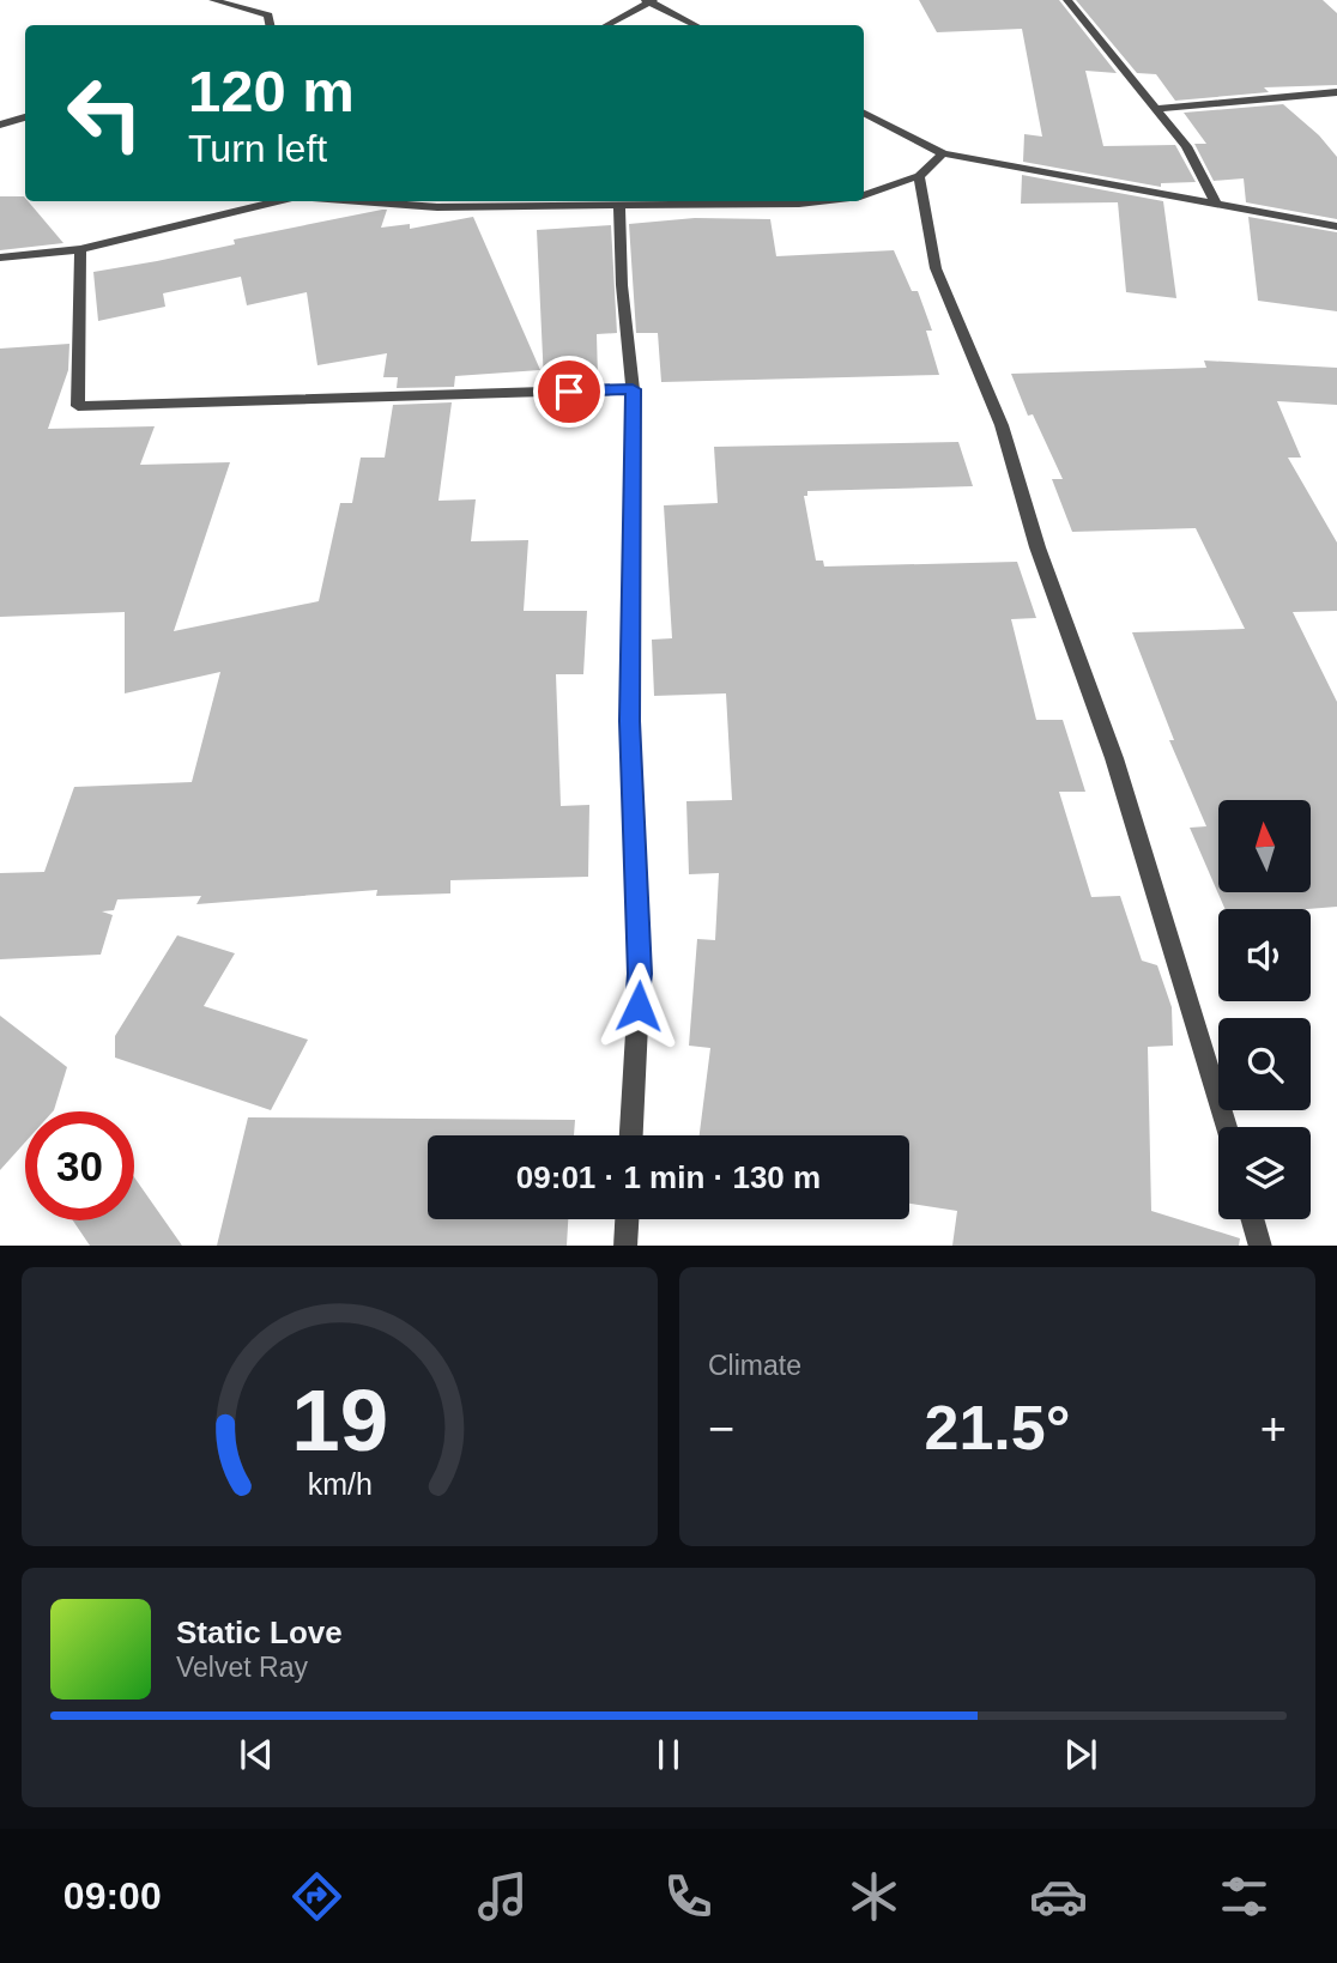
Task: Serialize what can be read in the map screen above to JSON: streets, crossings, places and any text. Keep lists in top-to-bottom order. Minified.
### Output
{"north":"top","page":{"turn":["120 m","Turn left"],"limit":"30","trip":"09:01 · 1 min · 130 m","tile":"Climate","heat":["−","21.5°","+"],"song":["Static Love","Velvet Ray"],"tabs":"09:00","gauge":["19","km/h"]}}
